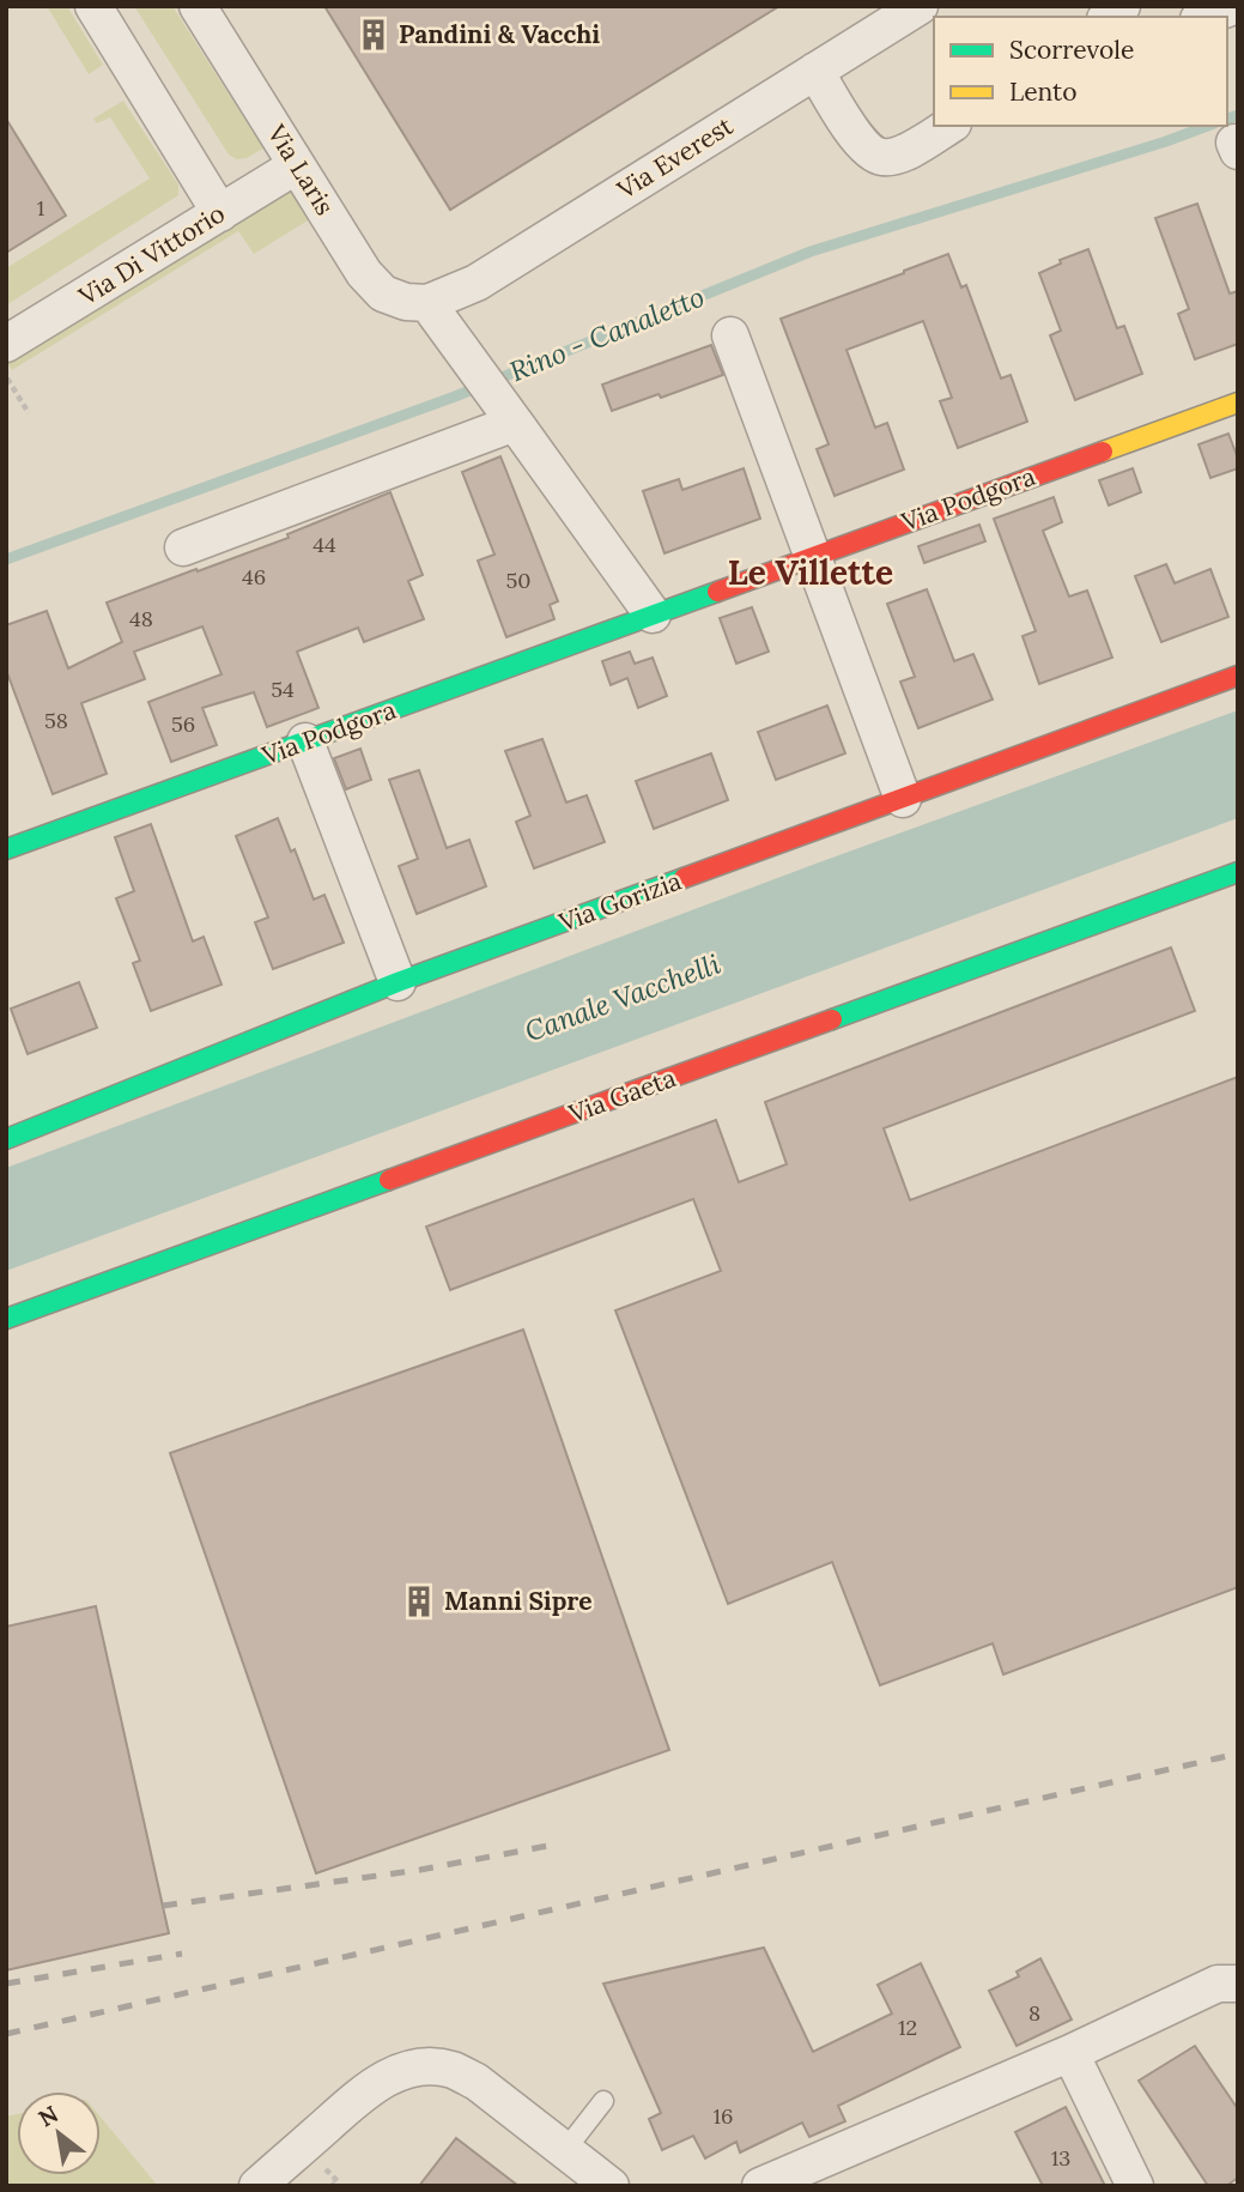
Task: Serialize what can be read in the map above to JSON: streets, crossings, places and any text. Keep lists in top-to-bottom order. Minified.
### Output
{"streets":{"street":["Via Everest","Via Laris","Via Di Vittorio","Via Podgora","Via Gorizia","Via Gaeta"]},"crossings":[["Via Everest","Via Laris"],["Via Laris","Via Di Vittorio"]],"districts":["Le Villette"],"water":["Rino - Canaletto","Canale Vacchelli"],"places":{"building":["Pandini & Vacchi","Manni Sipre"]},"house_numbers":["1","44","46","50","48","54","58","56","8","12","16","13"],"legend":["Scorrevole","Lento"],"north":"top left"}
